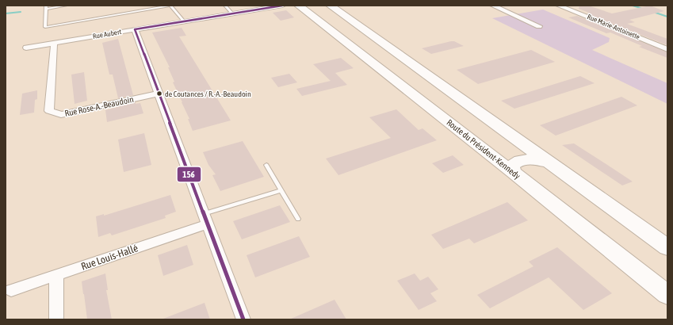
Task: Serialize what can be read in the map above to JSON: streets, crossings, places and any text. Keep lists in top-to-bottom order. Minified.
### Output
{"streets":{"main road":["Route du Président-Kennedy"],"street":["Rue Marie-Antoinette","Rue Aubert","Rue Rose-A.-Beaudoin","Rue Louis-Hallé"]},"crossings":[["Rue Aubert","Rue Rose-A.-Beaudoin"]],"places":["de Coutances / R.-A.-Beaudoin"],"lines":["transit line 156"]}
